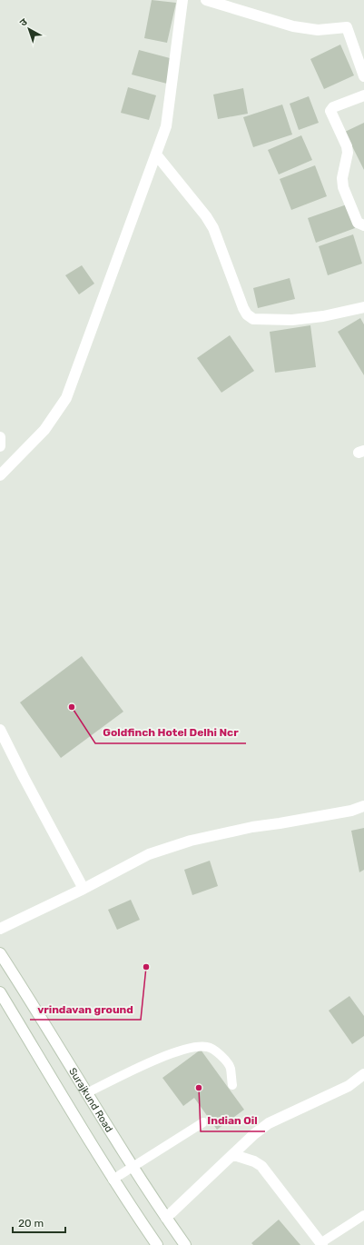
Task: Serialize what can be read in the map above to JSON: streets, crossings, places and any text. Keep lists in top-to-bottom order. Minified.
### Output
{"streets":{"street":["Surajkund Road"]},"places":["Goldfinch Hotel Delhi Ncr","vrindavan ground","Indian Oil"],"scale_bar":"20 m","north":"top left"}
